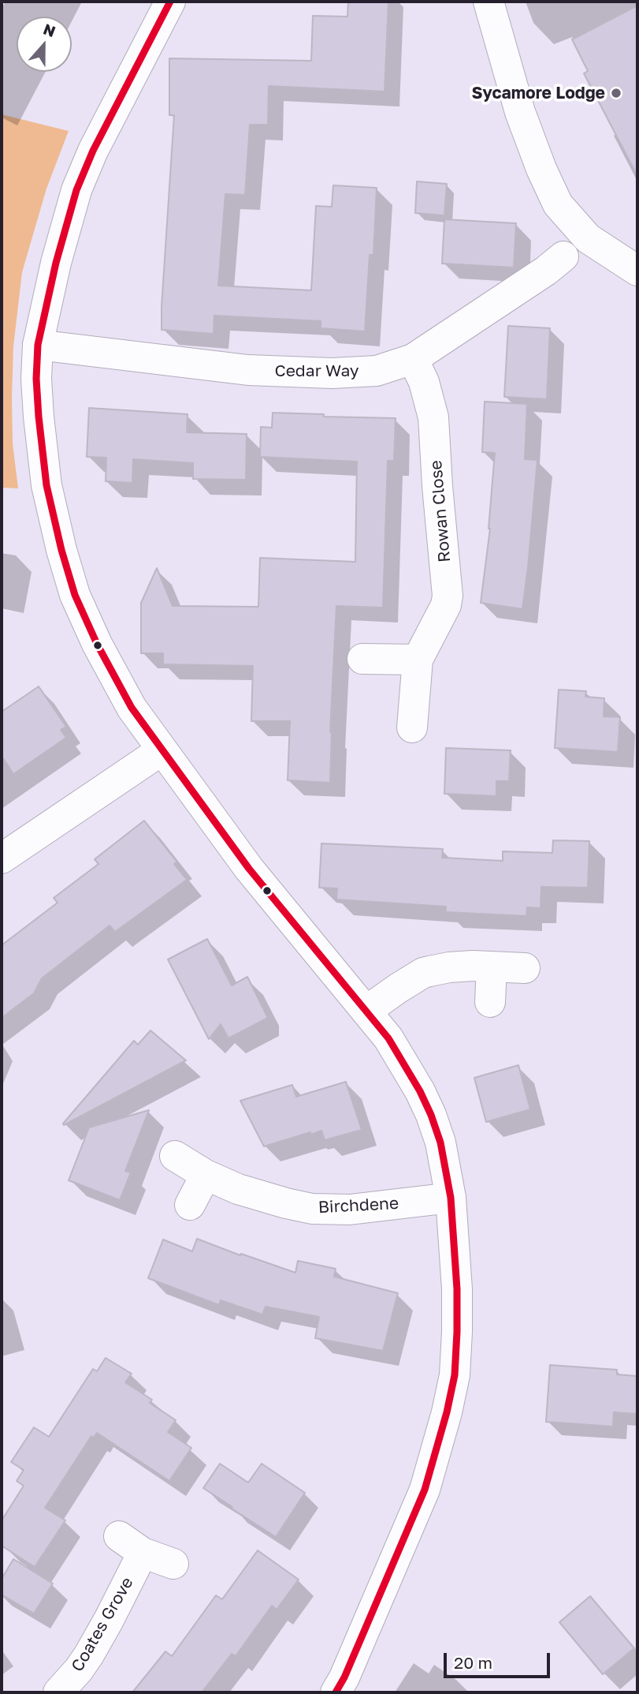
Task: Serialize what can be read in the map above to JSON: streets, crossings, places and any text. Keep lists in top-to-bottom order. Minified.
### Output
{"streets":{"street":["Cedar Way","Rowan Close","Birchdene","Coates Grove"]},"crossings":[["Cedar Way","Rowan Close"]],"places":["Sycamore Lodge"],"scale_bar":"20 m","north":"top"}
